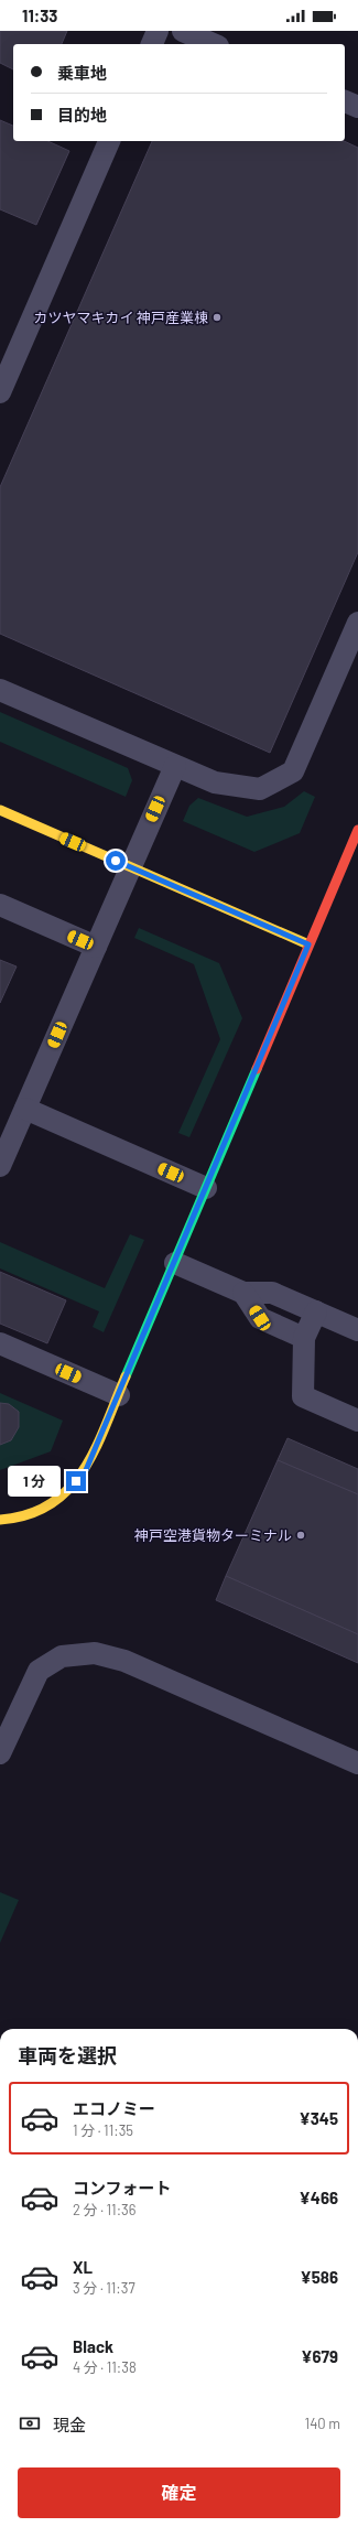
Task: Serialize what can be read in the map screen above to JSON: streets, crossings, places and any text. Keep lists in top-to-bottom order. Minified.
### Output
{"places":["カツヤマキカイ 神戸産業棟","神戸空港貨物ターミナル"],"page":{"status":"11:33","banner":["乗車地","目的地"],"bubble":"1 分","heading":"車両を選択","list":[{"name":"エコノミー","note":"1 分 · 11:35","value":"¥345"},{"name":"コンフォート","note":"2 分 · 11:36","value":"¥466"},{"name":"XL","note":"3 分 · 11:37","value":"¥586"},{"name":"Black","note":"4 分 · 11:38","value":"¥679"}],"pay":["現金","140 m"],"buttons":"確定"}}
